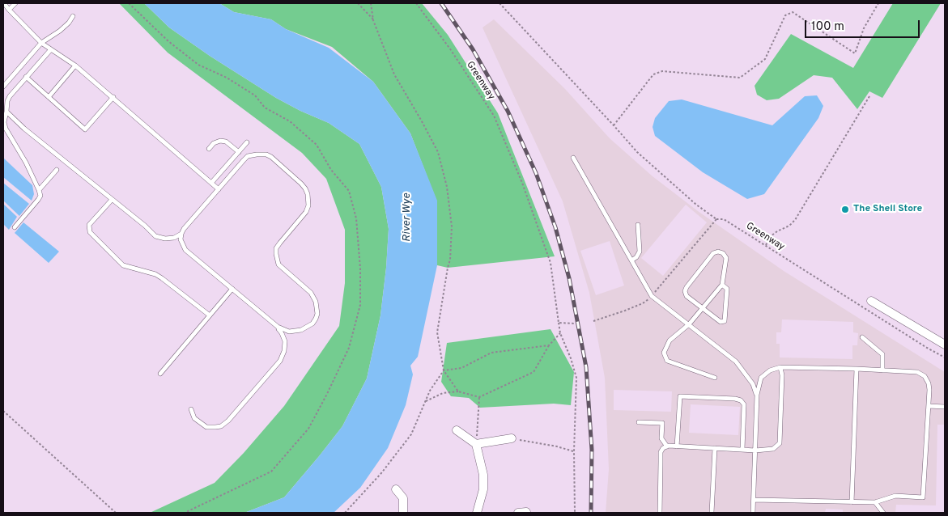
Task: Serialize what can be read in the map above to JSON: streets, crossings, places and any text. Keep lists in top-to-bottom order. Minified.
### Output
{"streets":{"path":["Greenway"]},"water":["River Wye"],"places":["The Shell Store"],"scale_bar":"100 m"}
